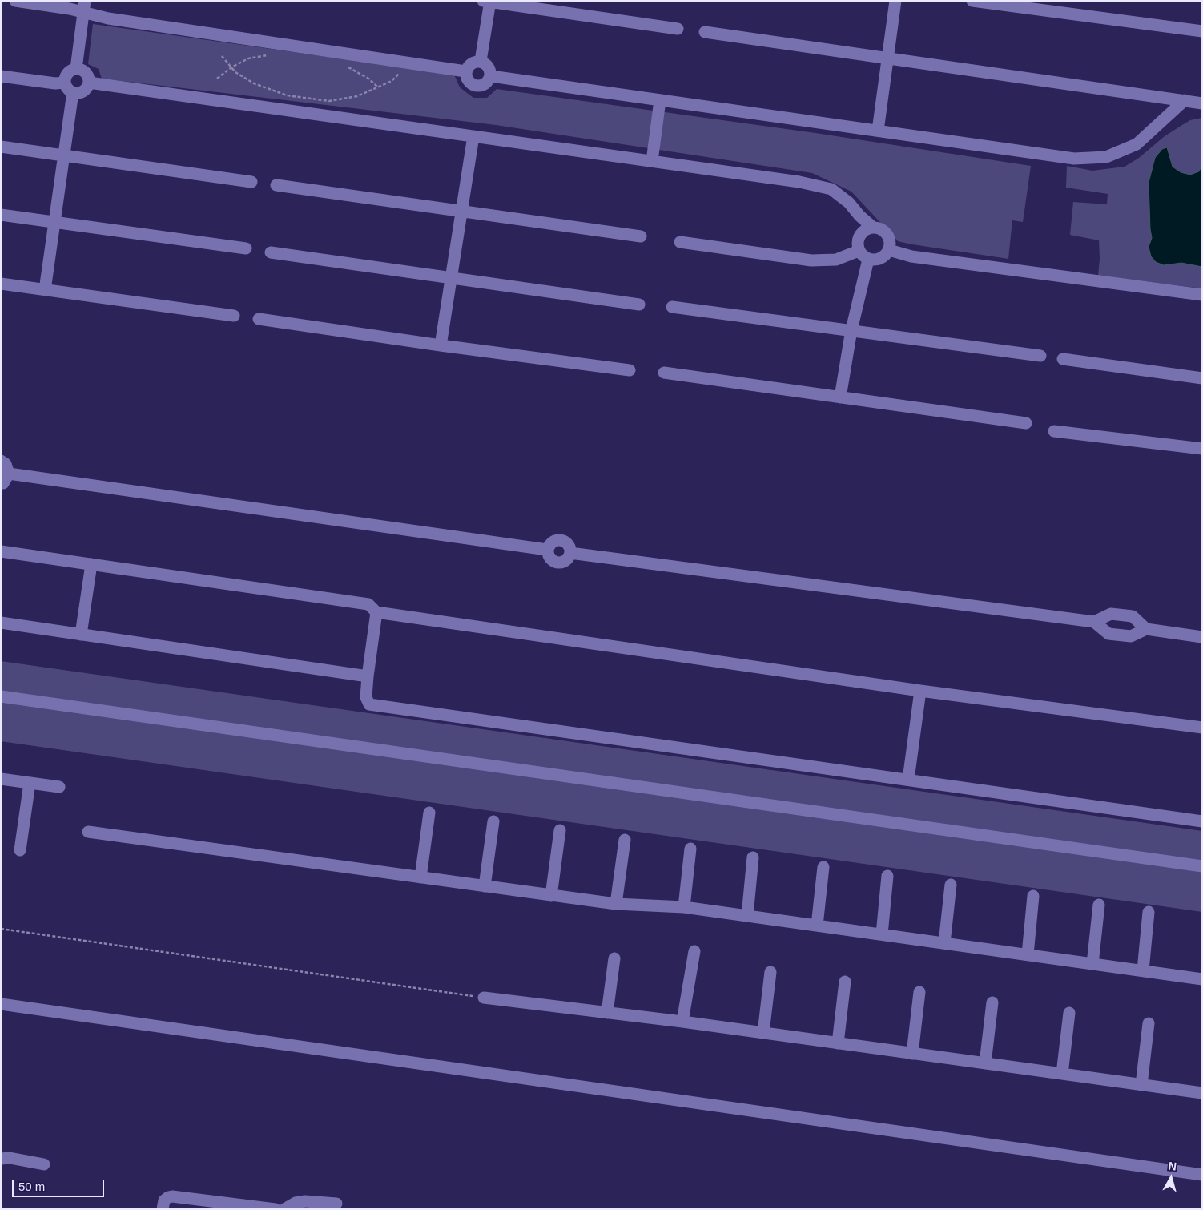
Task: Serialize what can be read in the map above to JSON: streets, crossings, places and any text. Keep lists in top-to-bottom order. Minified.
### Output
{"scale_bar":"50 m","north":"top"}
